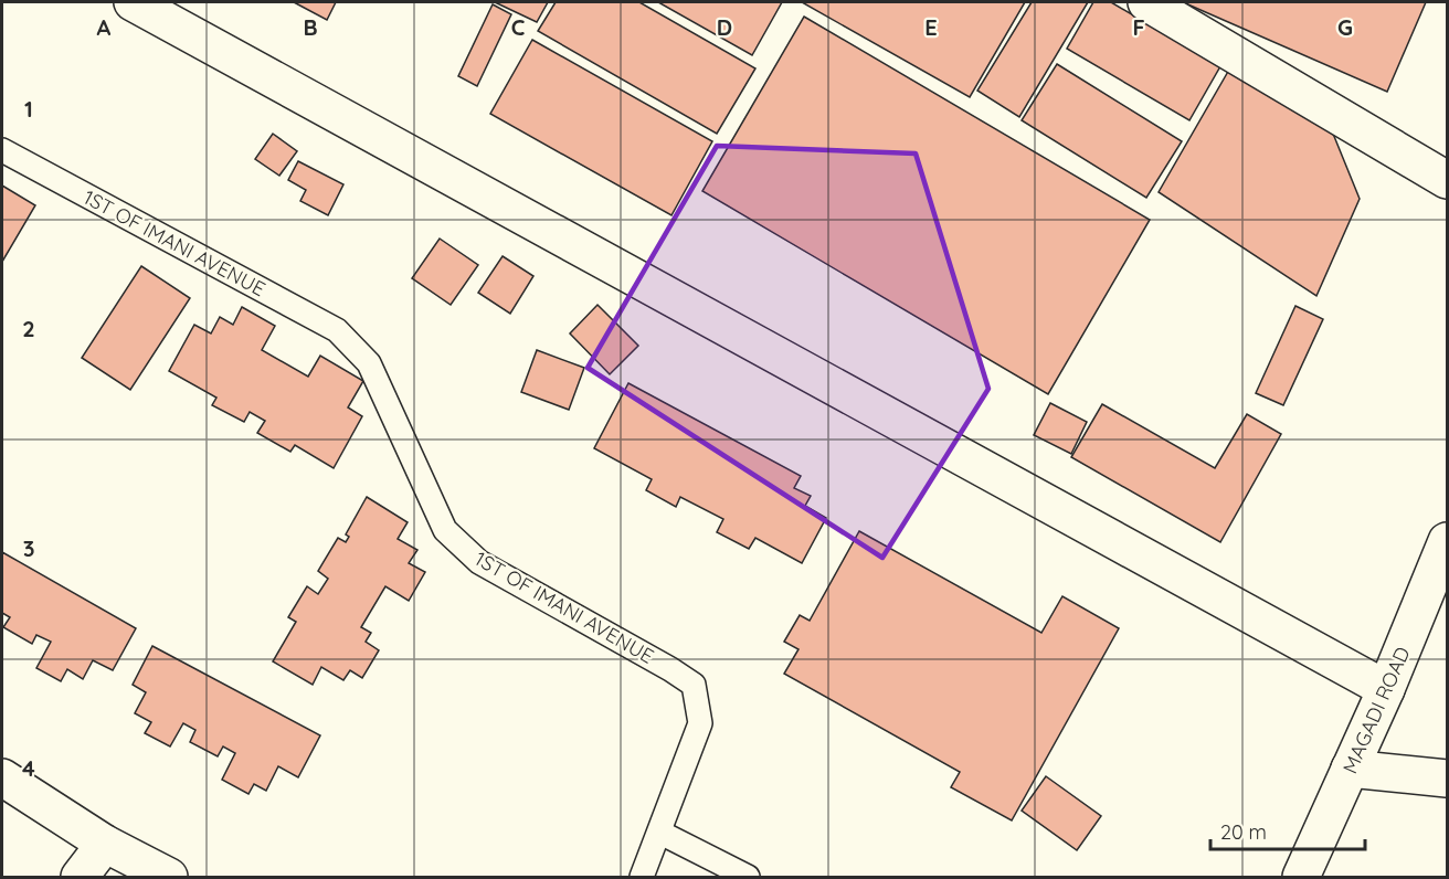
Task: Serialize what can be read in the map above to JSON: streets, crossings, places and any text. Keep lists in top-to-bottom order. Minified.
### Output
{"streets":{"main road":["MAGADI ROAD"],"lane":["1ST OF IMANI AVENUE"]},"scale_bar":"20 m","grid":{"columns":["A","B","C","D","E","F","G"],"rows":["1","2","3","4"]}}
